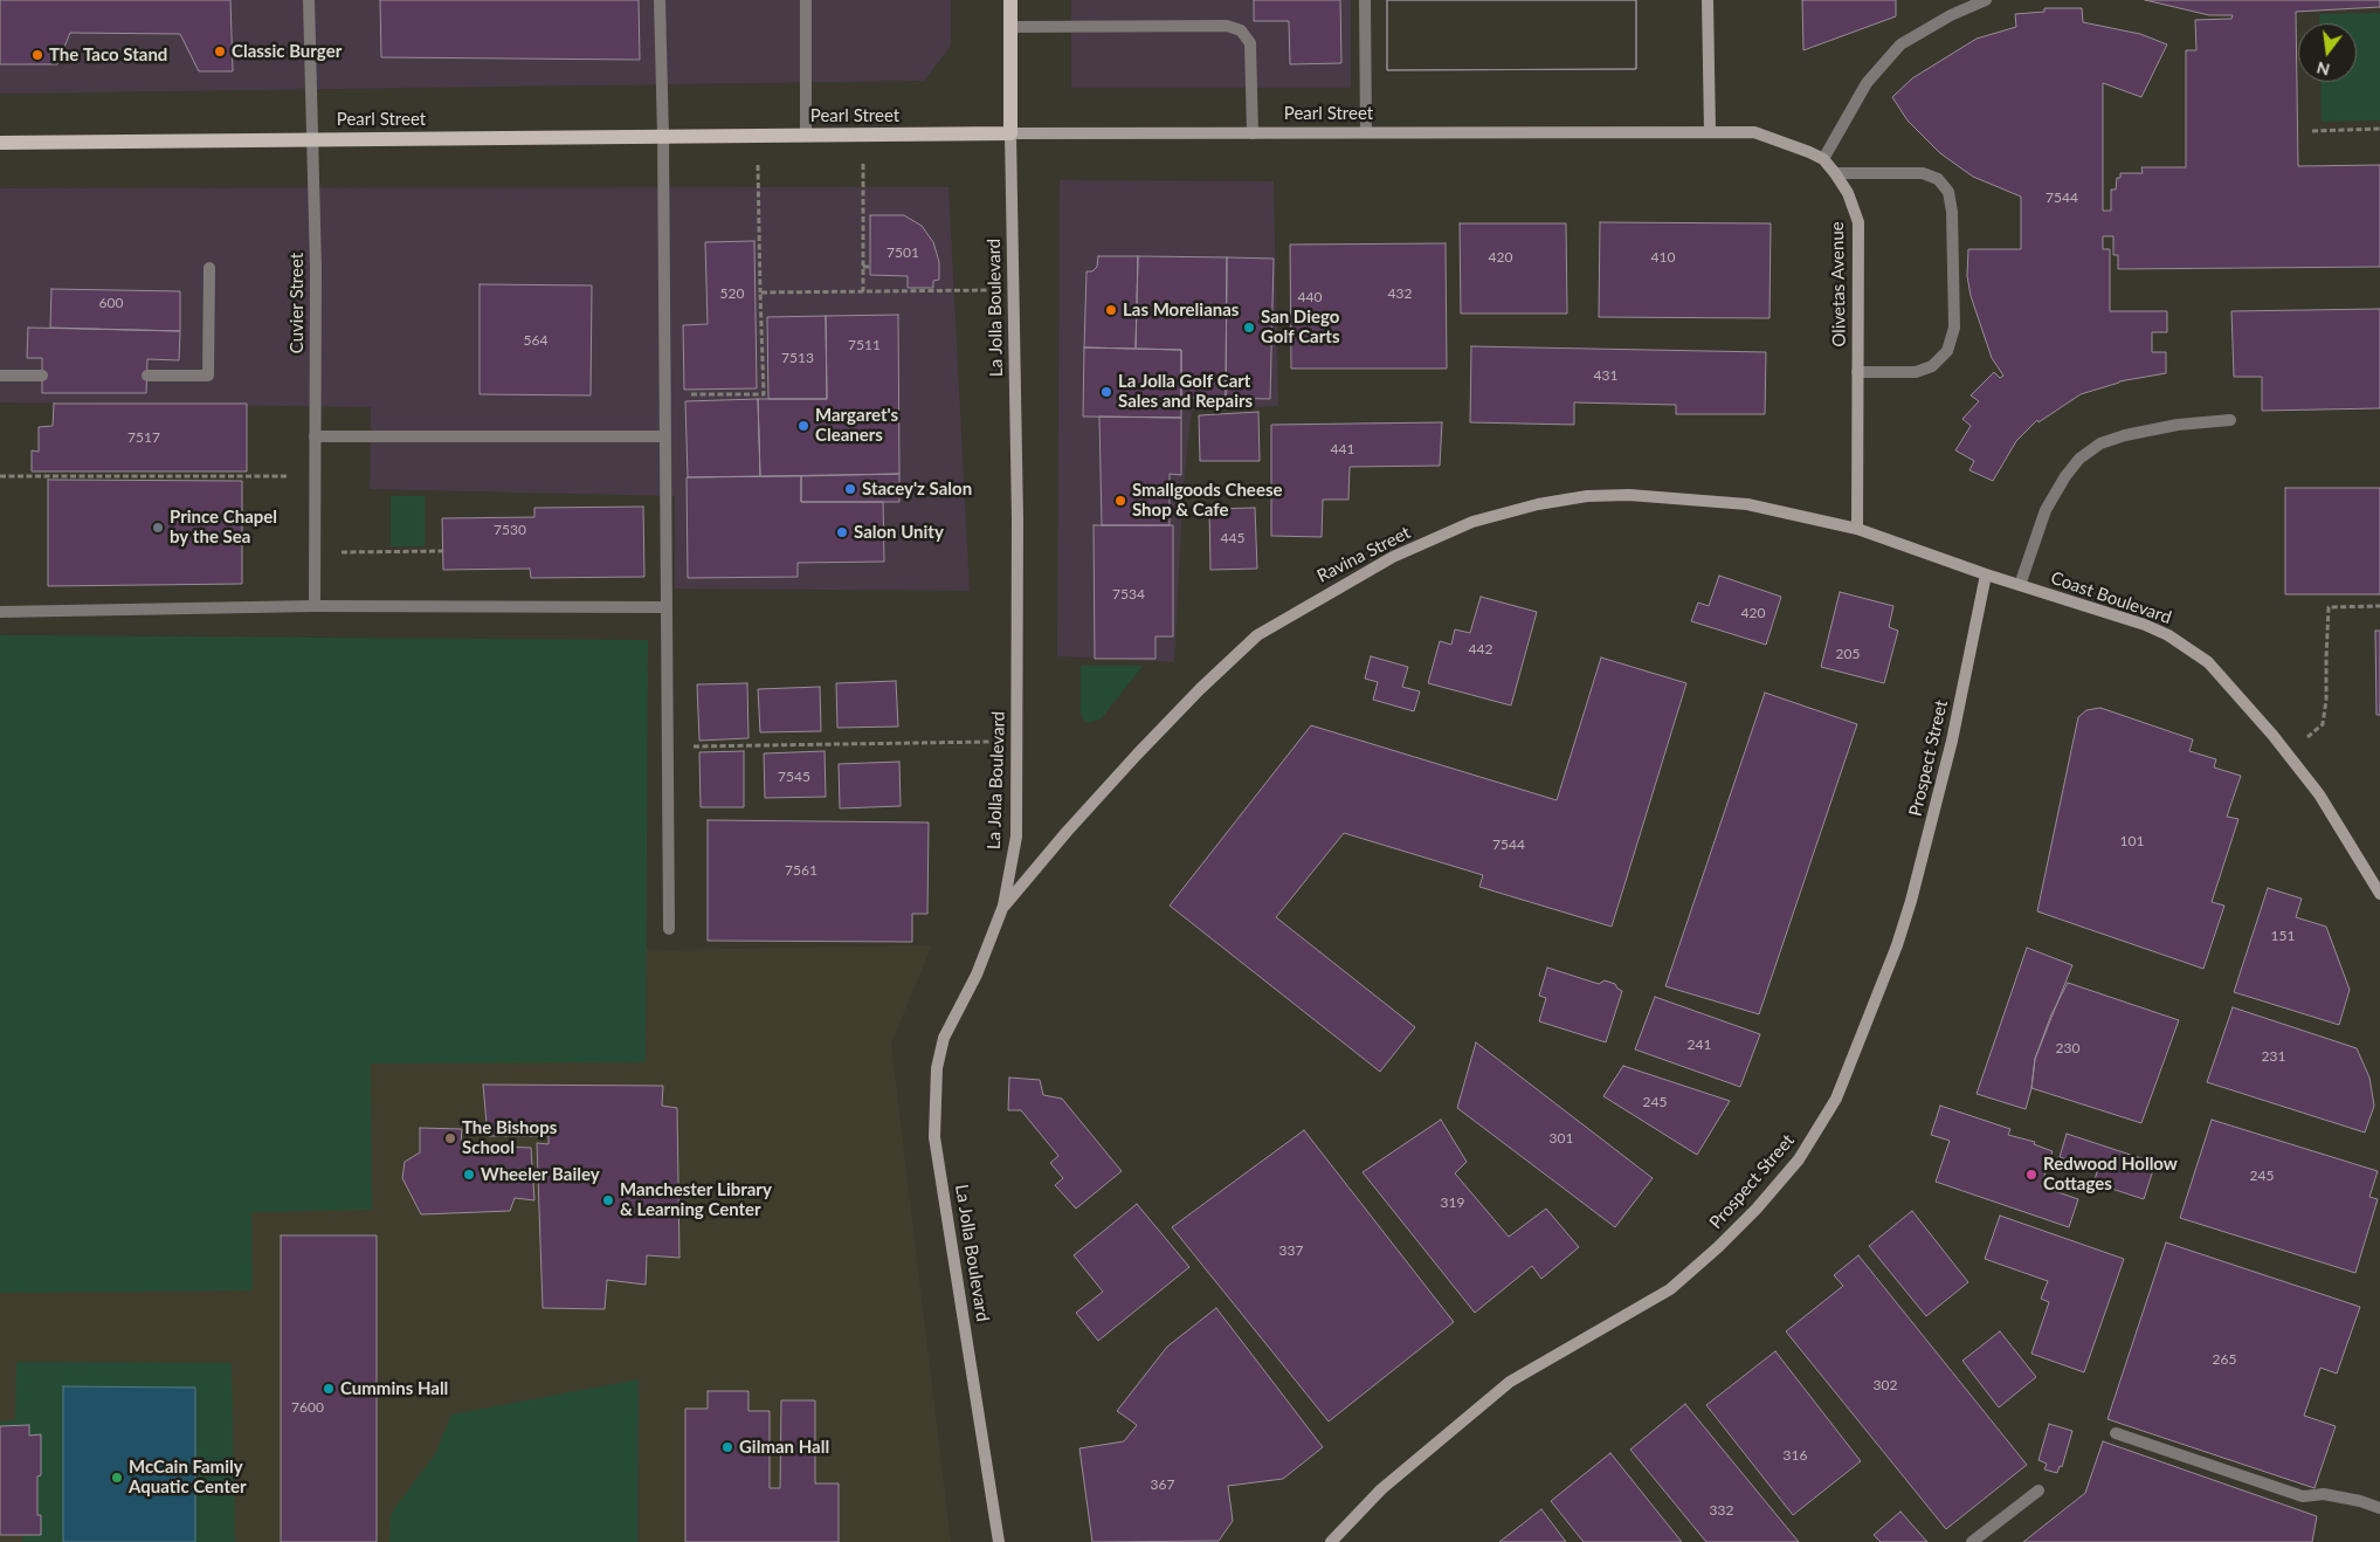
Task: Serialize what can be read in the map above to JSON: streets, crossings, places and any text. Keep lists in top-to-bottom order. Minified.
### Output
{"streets":{"main road":["Pearl Street","La Jolla Boulevard"],"street":["Olivetas Avenue","Cuvier Street","Ravina Street","Coast Boulevard","Prospect Street"]},"crossings":[["Pearl Street","Olivetas Avenue"],["Pearl Street","Cuvier Street"],["Pearl Street","La Jolla Boulevard"],["Olivetas Avenue","Ravina Street"],["Olivetas Avenue","Coast Boulevard"],["La Jolla Boulevard","Ravina Street"],["Ravina Street","Coast Boulevard"],["Coast Boulevard","Prospect Street"]],"places":["Classic Burger","The Taco Stand","Las Morelianas","San Diego Golf Carts","La Jolla Golf Cart Sales and Repairs","Margaret's Cleaners","Stacey'z Salon","Smallgoods Cheese Shop & Cafe","Prince Chapel by the Sea","Salon Unity","The Bishops School","Wheeler Bailey","Redwood Hollow Cottages","Manchester Library & Learning Center","Cummins Hall","Gilman Hall","McCain Family Aquatic Center"],"house_numbers":["7544","7501","420","410","520","432","440","600","564","7511","7513","431","7517","441","7530","445","7534","420","442","205","7545","101","7544","7561","151","241","230","231","245","301","245","319","337","265","302","7600","316","367","332"],"north":"bottom"}
